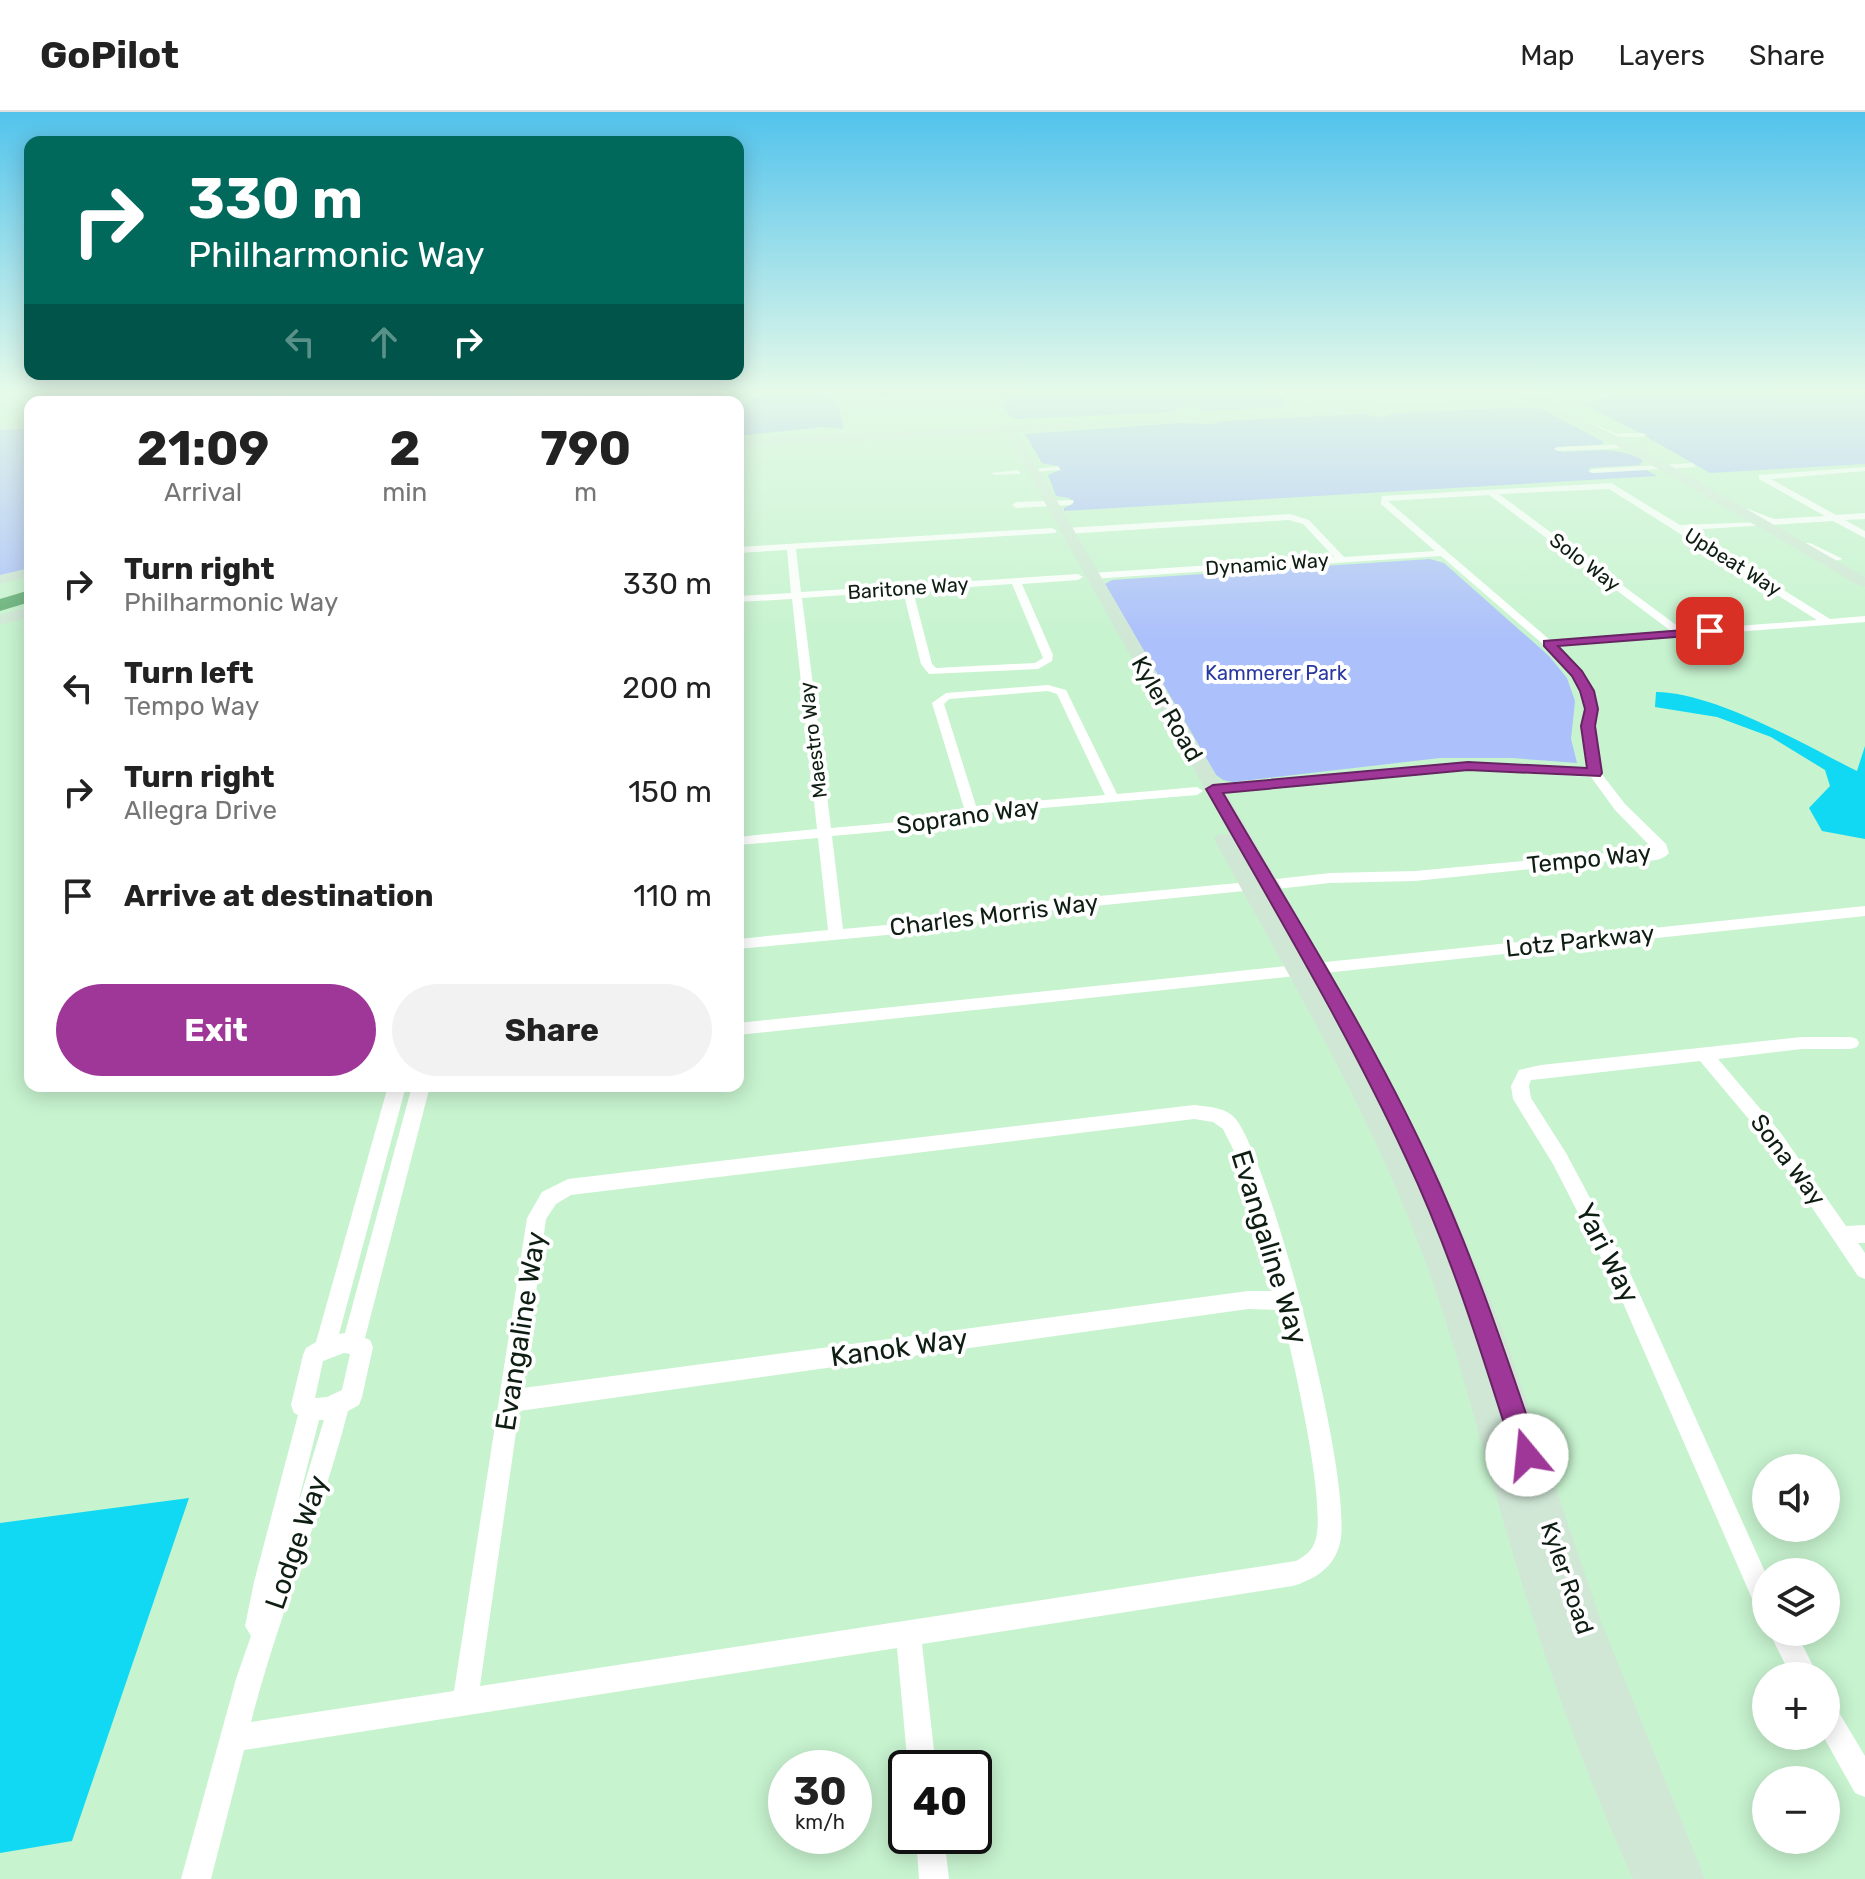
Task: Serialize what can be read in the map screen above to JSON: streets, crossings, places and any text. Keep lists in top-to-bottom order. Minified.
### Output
{"streets":{"street":["Solo Way","Upbeat Way","Dynamic Way","Baritone Way","Kyler Road","Maestro Way","Soprano Way","Tempo Way","Charles Morris Way","Lotz Parkway","Sona Way","Evangaline Way","Yari Way","Kanok Way","Lodge Way"]},"crossings":[["Solo Way","Upbeat Way"],["Upbeat Way","Dynamic Way"],["Upbeat Way","Tempo Way"],["Dynamic Way","Baritone Way"],["Dynamic Way","Kyler Road"],["Baritone Way","Kyler Road"],["Baritone Way","Maestro Way"],["Kyler Road","Soprano Way"],["Kyler Road","Tempo Way"],["Kyler Road","Charles Morris Way"],["Kyler Road","Lotz Parkway"],["Maestro Way","Soprano Way"],["Maestro Way","Charles Morris Way"],["Soprano Way","Tempo Way"],["Tempo Way","Charles Morris Way"],["Sona Way","Yari Way"],["Evangaline Way","Kanok Way"],["Evangaline Way","Lodge Way"]],"parks":["Kammerer Park"],"page":{"header":"GoPilot","nav":["Map","Layers","Share"],"turn":["330 m","Philharmonic Way"],"eta":["21:09","Arrival","2","min","790","m"],"list":[{"name":"Turn right","note":"Philharmonic Way","value":"330 m"},{"name":"Turn left","note":"Tempo Way","value":"200 m"},{"name":"Turn right","note":"Allegra Drive","value":"150 m"},{"name":"Arrive at destination","value":"110 m"}],"buttons":["Exit","Share"],"map_buttons":["+","−"],"speed":"30 km/h","limit":"40"}}
